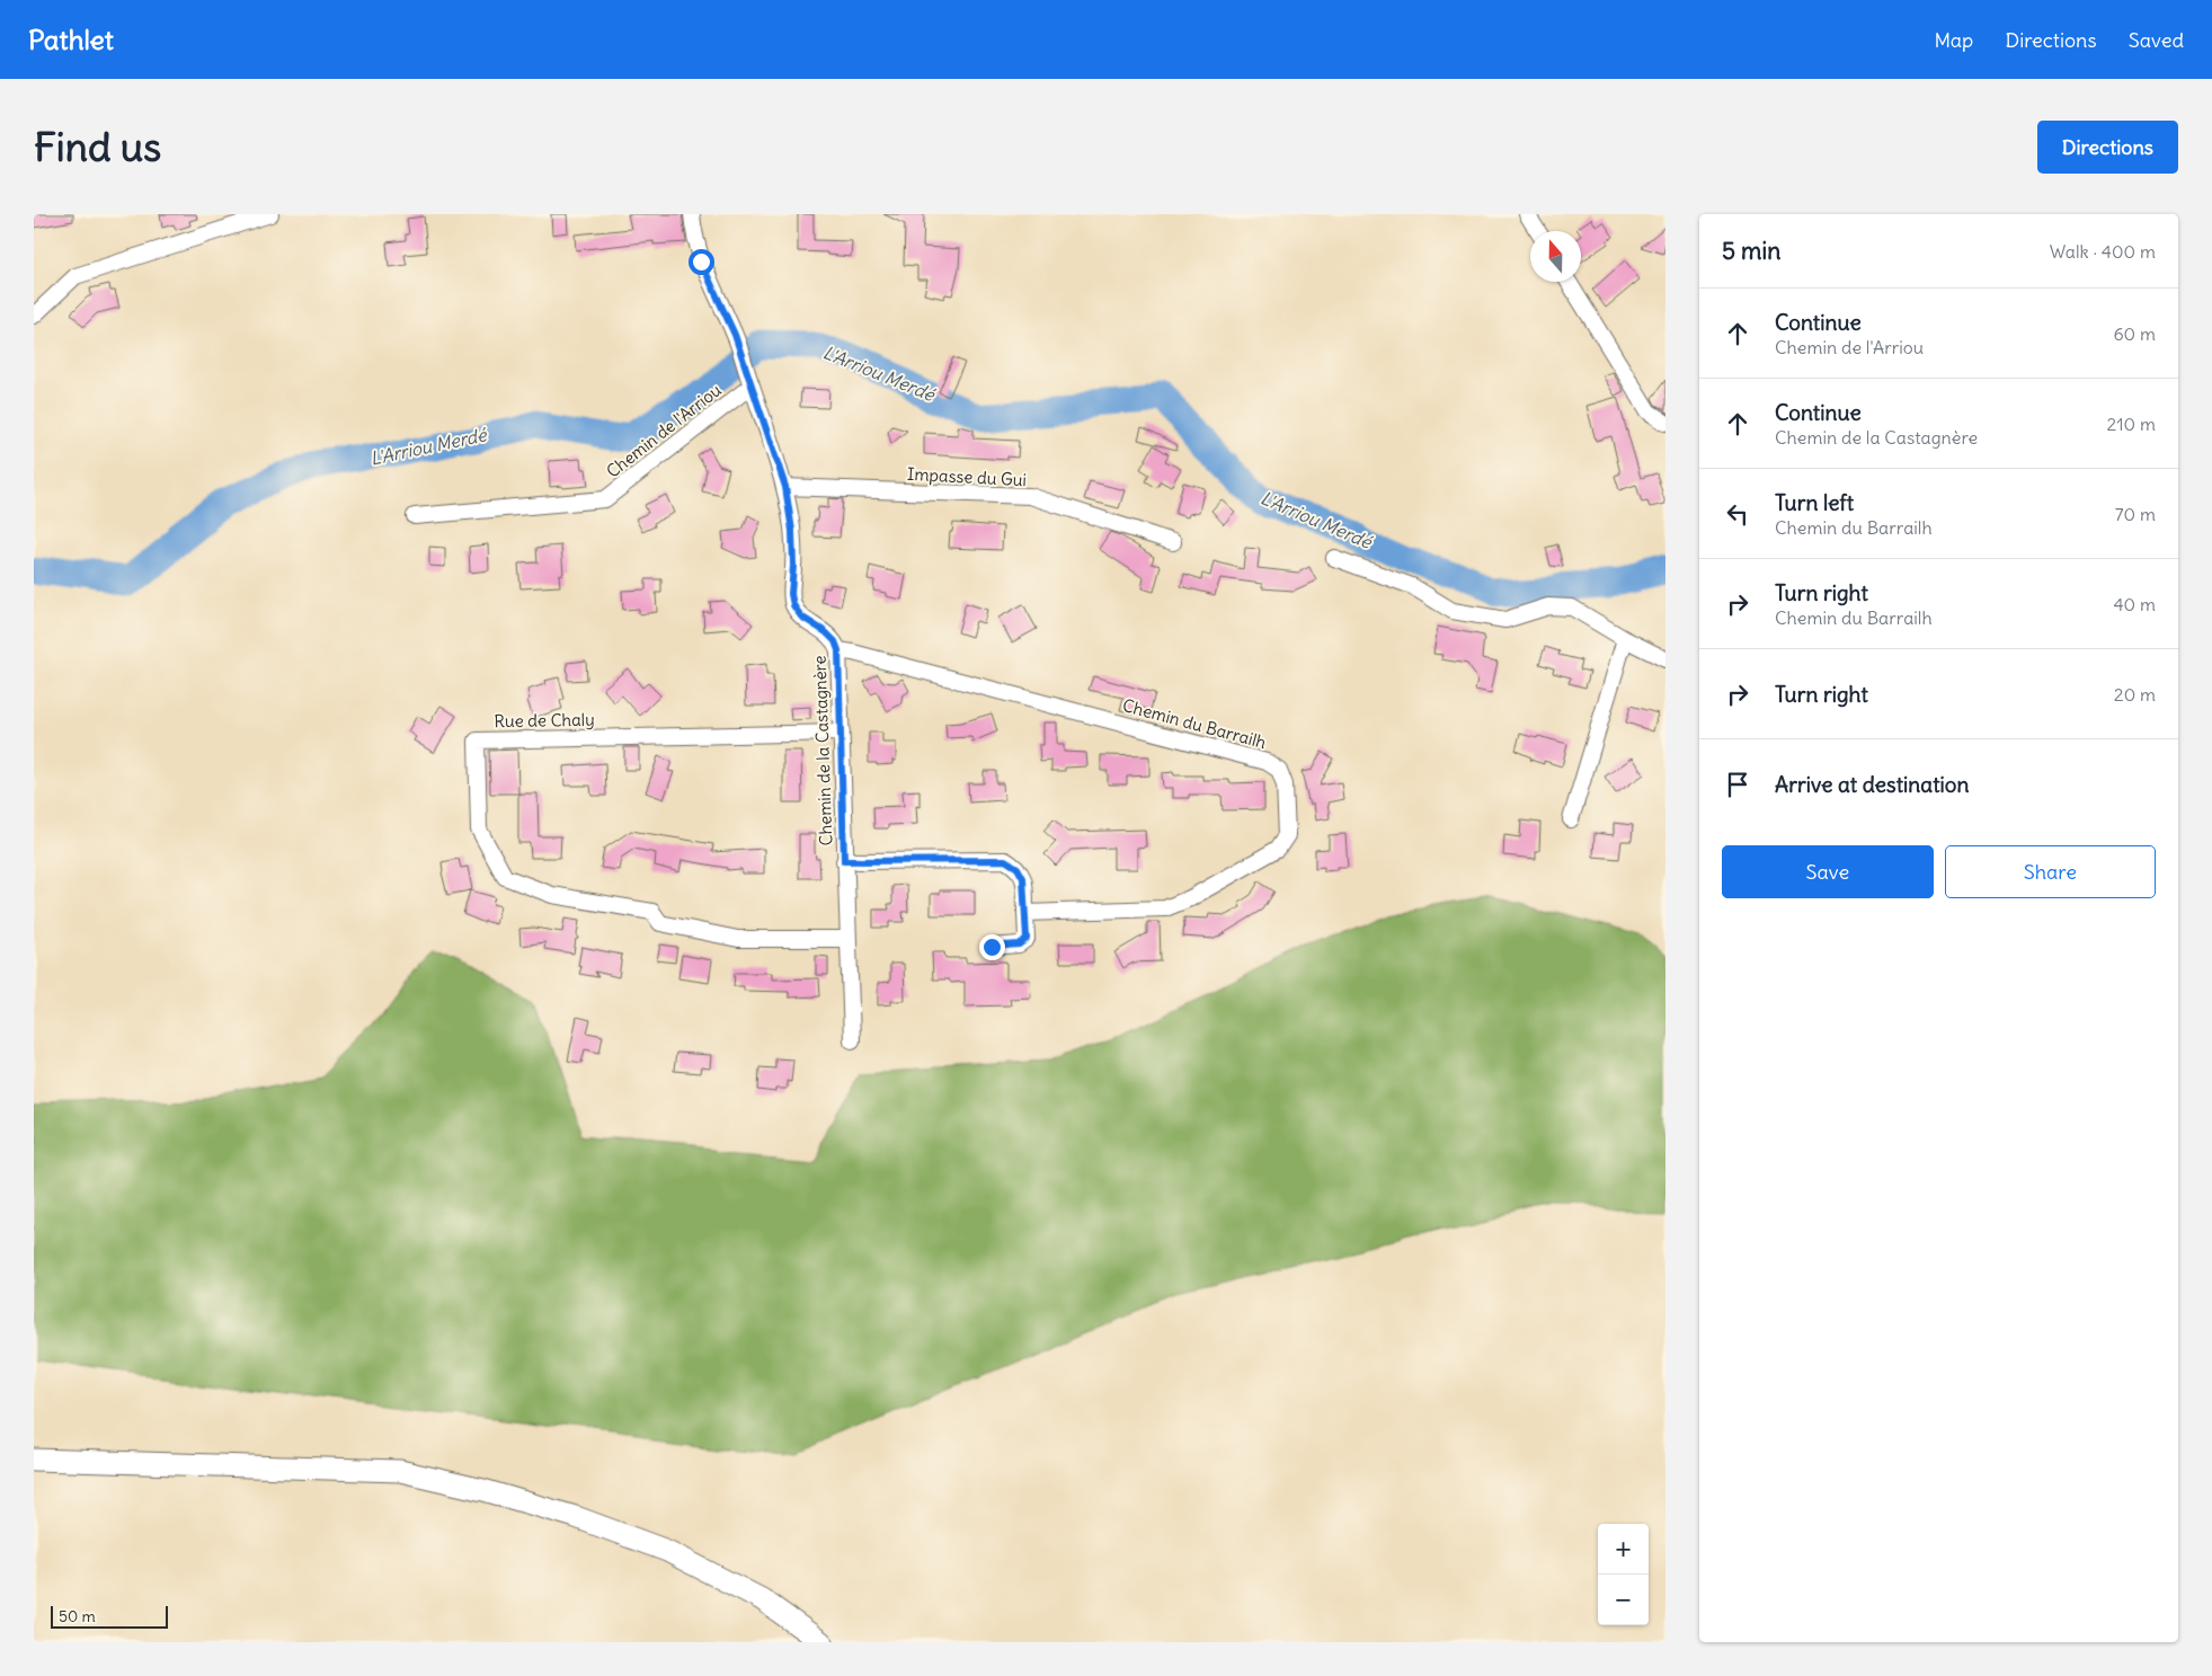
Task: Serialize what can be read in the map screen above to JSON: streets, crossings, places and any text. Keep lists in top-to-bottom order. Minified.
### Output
{"streets":{"street":["Chemin de l'Arriou","Impasse du Gui","Rue de Chaly","Chemin du Barrailh","Chemin de la Castagnère"]},"crossings":[["Chemin de l'Arriou","Chemin de la Castagnère"],["Impasse du Gui","Chemin de la Castagnère"],["Rue de Chaly","Chemin de la Castagnère"],["Chemin du Barrailh","Chemin de la Castagnère"]],"water":["L'Arriou Merdé"],"scale_bar":"50 m","north":"top","page":{"header":"Pathlet","nav":["Map","Directions","Saved"],"buttons":["Directions",["Save","Share"]],"title":"Find us","heading":["5 min","Walk · 400 m"],"list":[["Continue","Chemin de l'Arriou","60 m"],["Continue","Chemin de la Castagnère","210 m"],["Turn left","Chemin du Barrailh","70 m"],["Turn right","Chemin du Barrailh","40 m"],["Turn right","20 m"],"Arrive at destination"],"map_buttons":["+","−"],"scale":"50 m"}}
